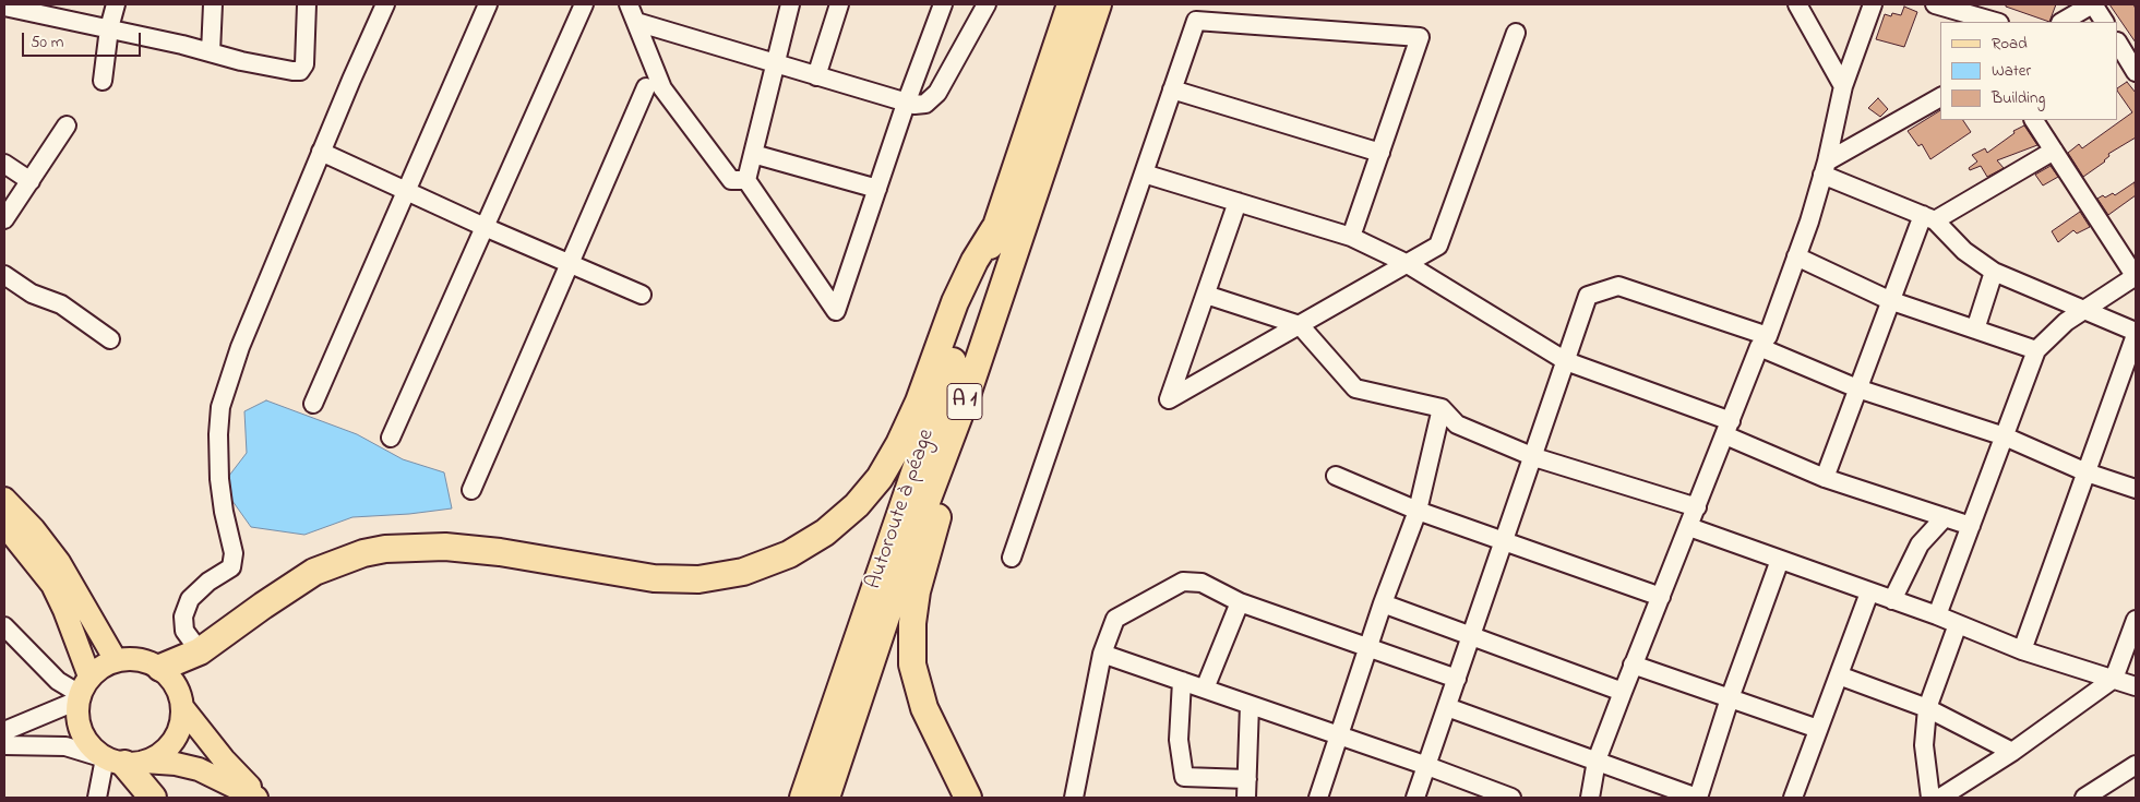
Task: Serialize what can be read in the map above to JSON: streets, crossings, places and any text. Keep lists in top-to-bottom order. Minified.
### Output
{"streets":{"highway":["A 1","Autoroute à péage"]},"legend":["Road","Water","Building"],"scale_bar":"50 m"}
